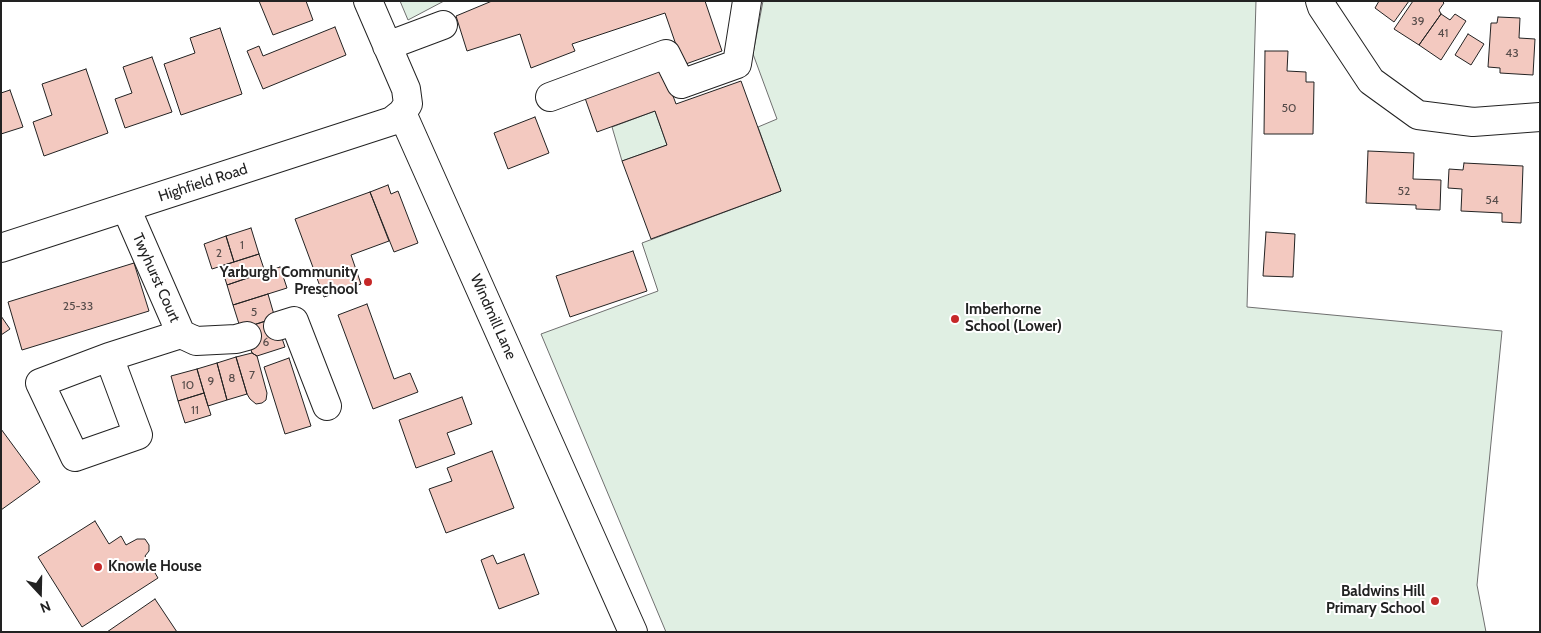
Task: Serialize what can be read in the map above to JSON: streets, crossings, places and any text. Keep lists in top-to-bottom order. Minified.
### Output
{"streets":{"street":["Highfield Road","Twyhurst Court","Windmill Lane"]},"crossings":[["Highfield Road","Twyhurst Court"],["Highfield Road","Windmill Lane"]],"places":["Yarburgh Community Preschool","Imberhorne School (Lower)","Knowle House","Baldwins Hill Primary School"],"house_numbers":["39","41","43","50","52","54","1","2","25-33","5","6","7","8","9","10","11"],"north":"bottom"}
